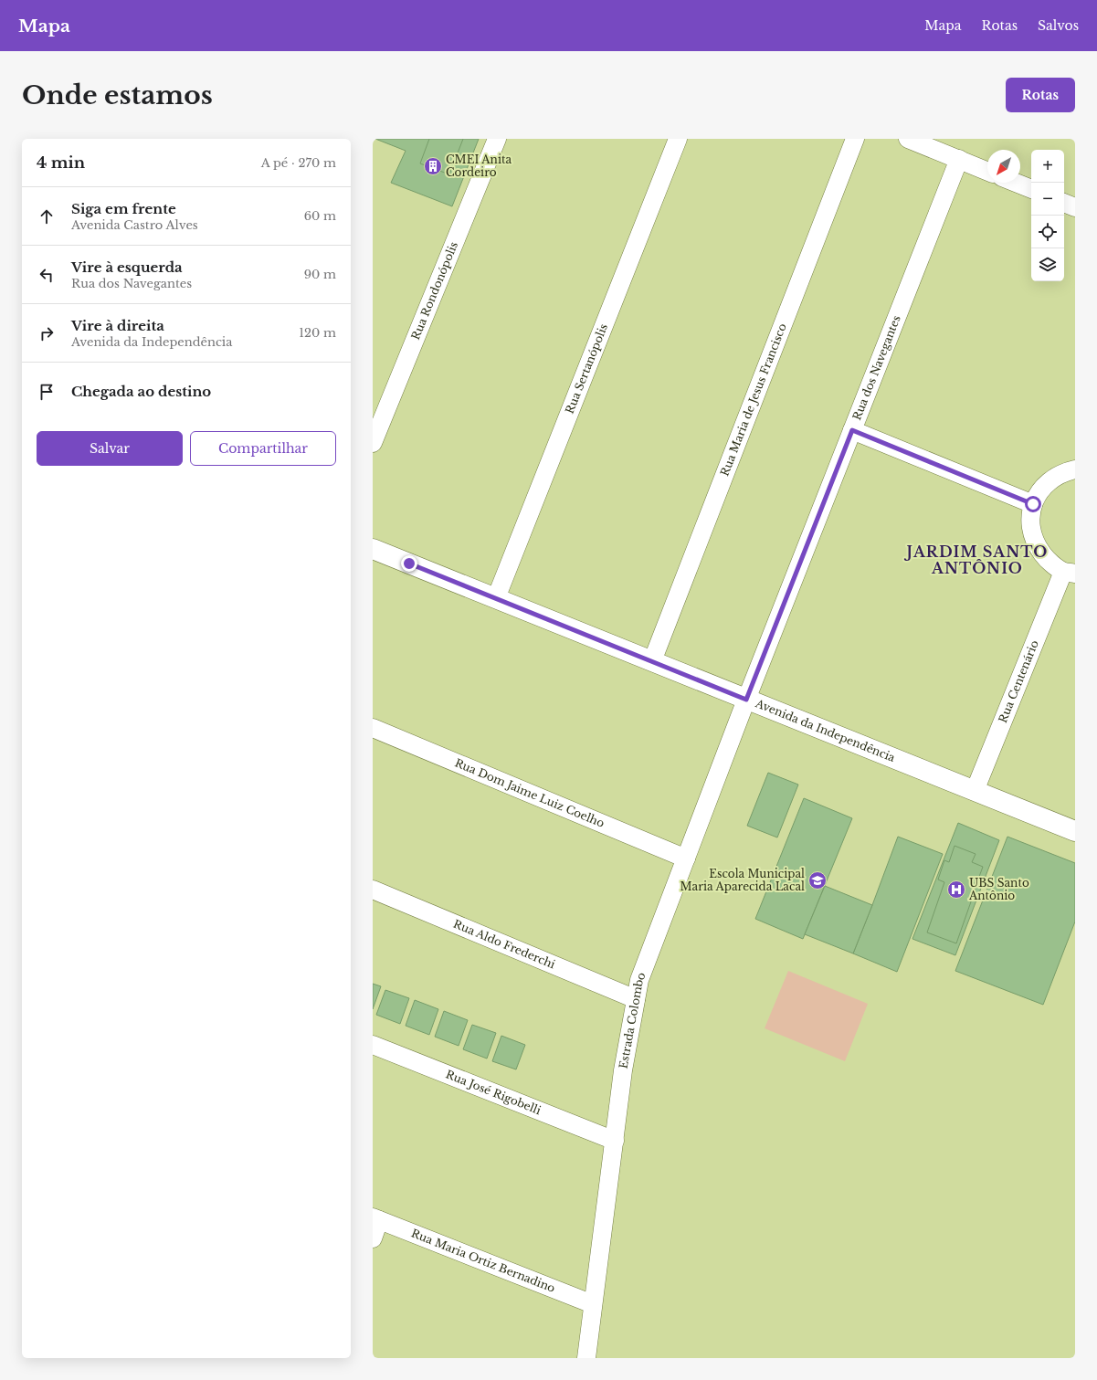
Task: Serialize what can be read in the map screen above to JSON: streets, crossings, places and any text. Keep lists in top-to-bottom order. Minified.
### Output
{"streets":{"street":["Rua Rondonópolis","Rua dos Navegantes","Rua Sertanópolis","Rua Maria de Jesus Francisco","Rua Centenário","Avenida da Independência","Rua Dom Jaime Luiz Coelho","Rua Aldo Frederchi","Estrada Colombo","Rua José Rigobelli","Rua Maria Ortiz Bernadino"]},"crossings":[["Rua dos Navegantes","Avenida da Independência"],["Rua dos Navegantes","Estrada Colombo"],["Rua Sertanópolis","Avenida da Independência"],["Rua Maria de Jesus Francisco","Avenida da Independência"],["Rua Centenário","Avenida da Independência"],["Avenida da Independência","Estrada Colombo"],["Rua Dom Jaime Luiz Coelho","Estrada Colombo"],["Rua Aldo Frederchi","Estrada Colombo"],["Estrada Colombo","Rua José Rigobelli"],["Estrada Colombo","Rua Maria Ortiz Bernadino"]],"districts":["JARDIM SANTO ANTÔNIO"],"places":{"building":["CMEI Anita Cordeiro"],"school or university":["Escola Municipal Maria Aparecida Lacal"],"hospital":["UBS Santo Antônio"]},"north":"bottom left","page":{"header":"Mapa","nav":["Mapa","Rotas","Salvos"],"buttons":["Rotas",["Salvar","Compartilhar"]],"title":"Onde estamos","heading":["4 min","A pé · 270 m"],"map_buttons":["+","−"],"list":[["Siga em frente","Avenida Castro Alves","60 m"],["Vire à esquerda","Rua dos Navegantes","90 m"],["Vire à direita","Avenida da Independência","120 m"],"Chegada ao destino"]}}
